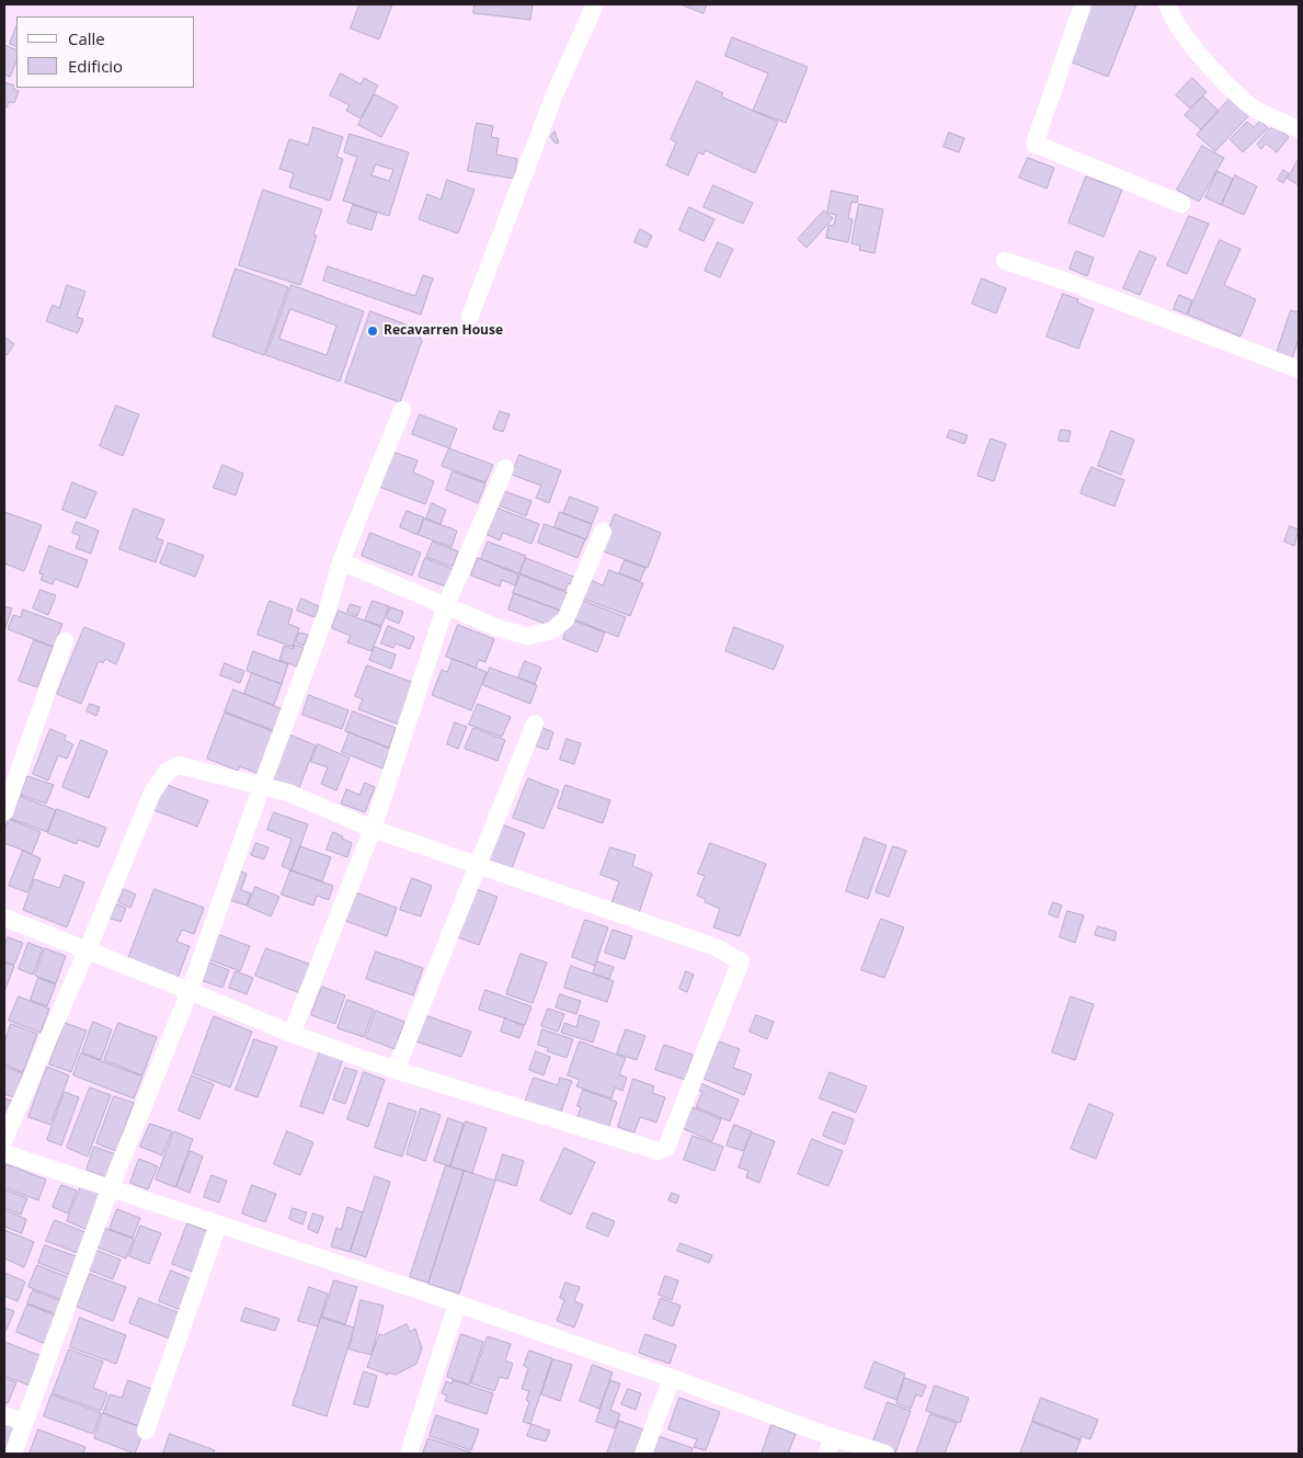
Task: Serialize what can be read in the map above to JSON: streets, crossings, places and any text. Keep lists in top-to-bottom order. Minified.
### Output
{"places":["Recavarren House"],"legend":["Calle","Edificio"]}
